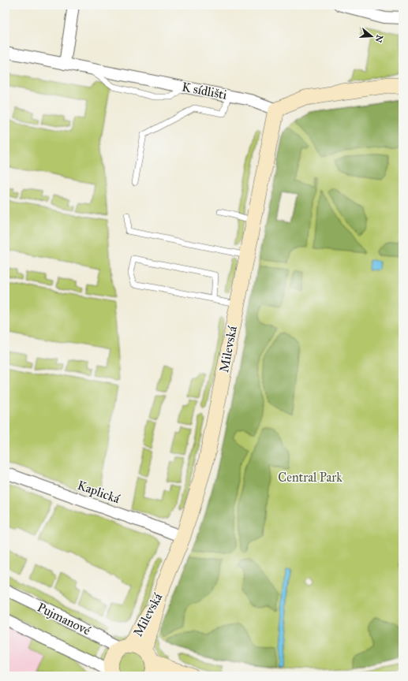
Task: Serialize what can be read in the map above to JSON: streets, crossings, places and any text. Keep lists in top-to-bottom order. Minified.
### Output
{"streets":{"street":["K sídlišti","Milevská","Kaplická","Pujmanové"]},"crossings":[["K sídlišti","Milevská"],["Milevská","Kaplická"],["Milevská","Pujmanové"]],"parks":["Central Park"],"north":"right"}
